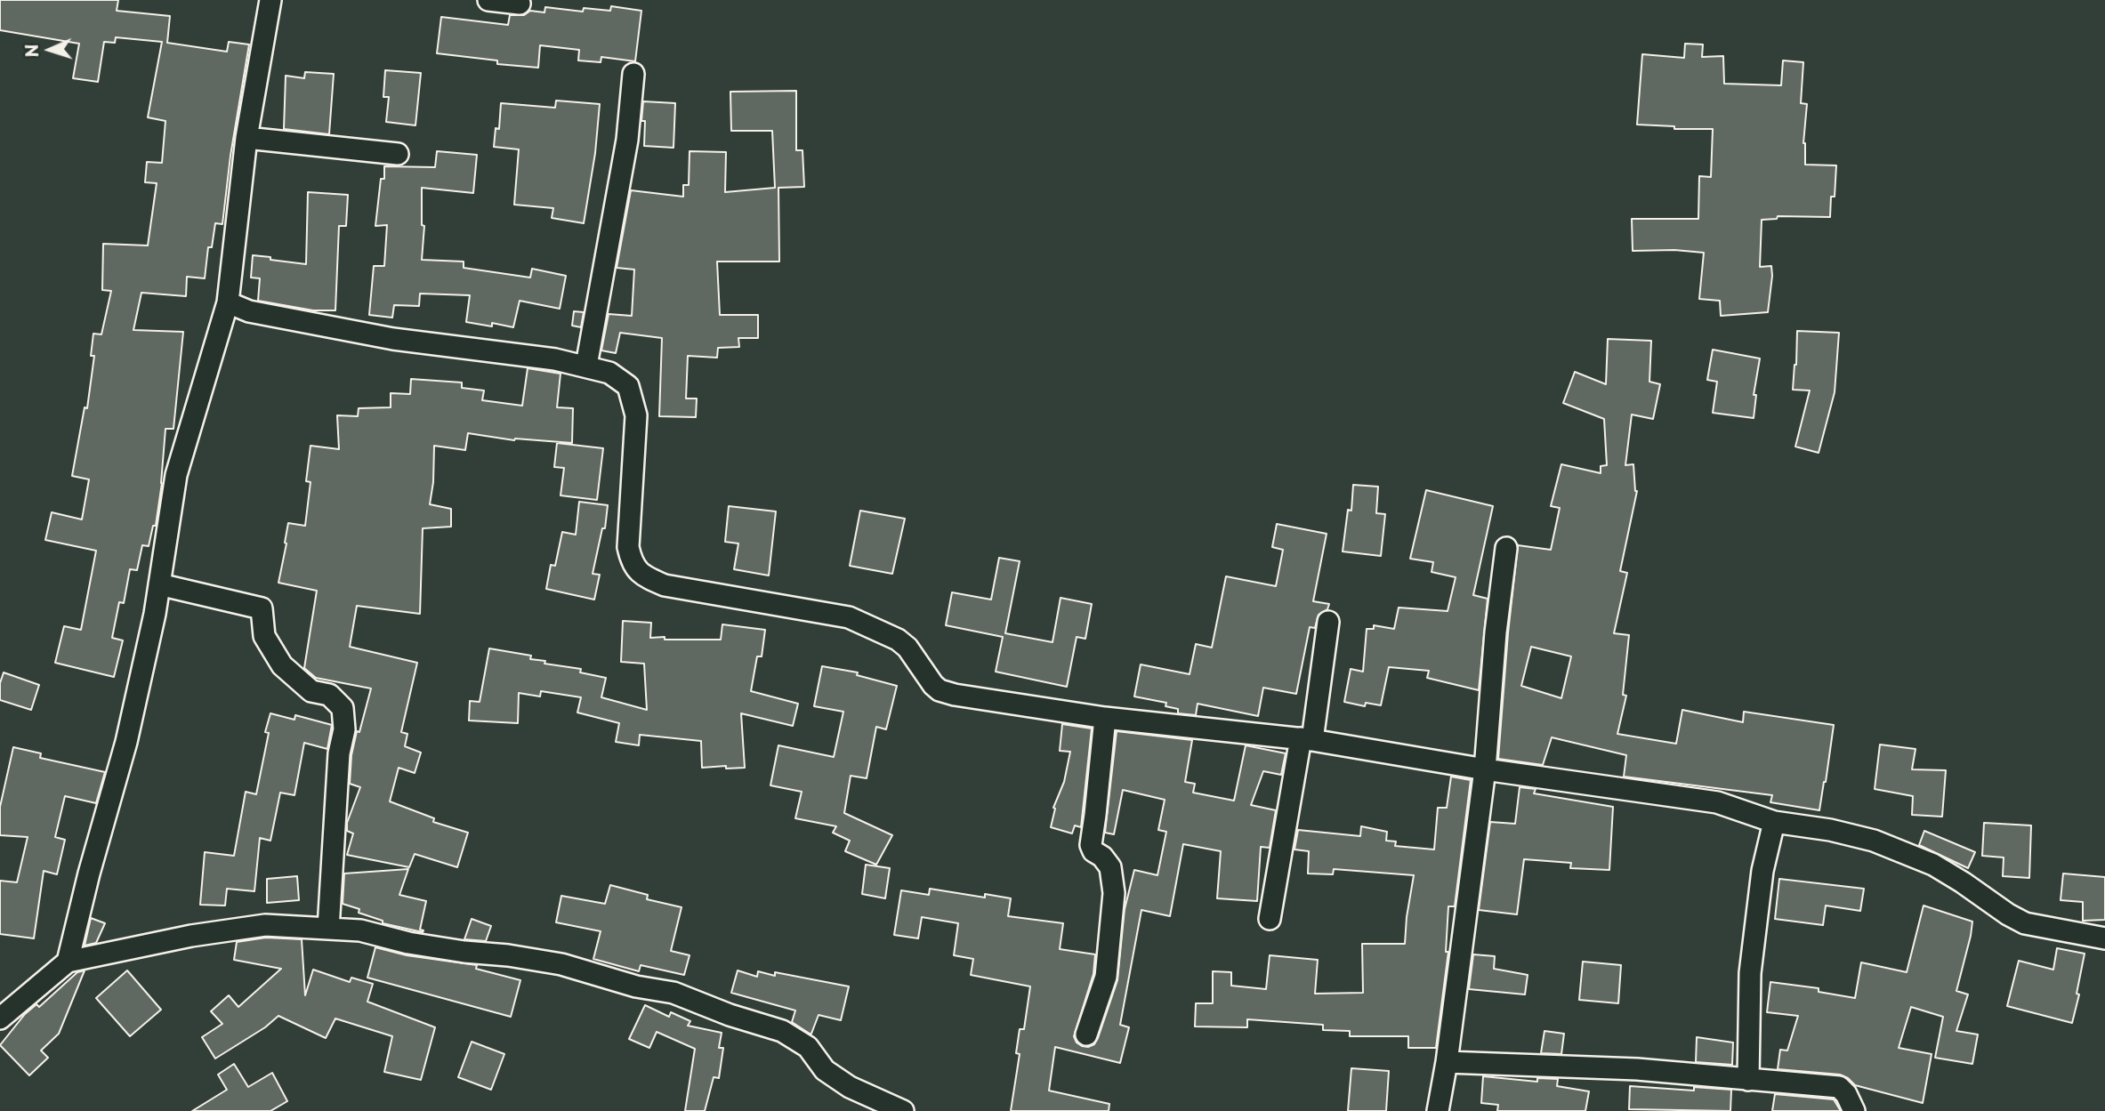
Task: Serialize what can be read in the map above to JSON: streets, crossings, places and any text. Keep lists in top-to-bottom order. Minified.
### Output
{"north":"left"}
